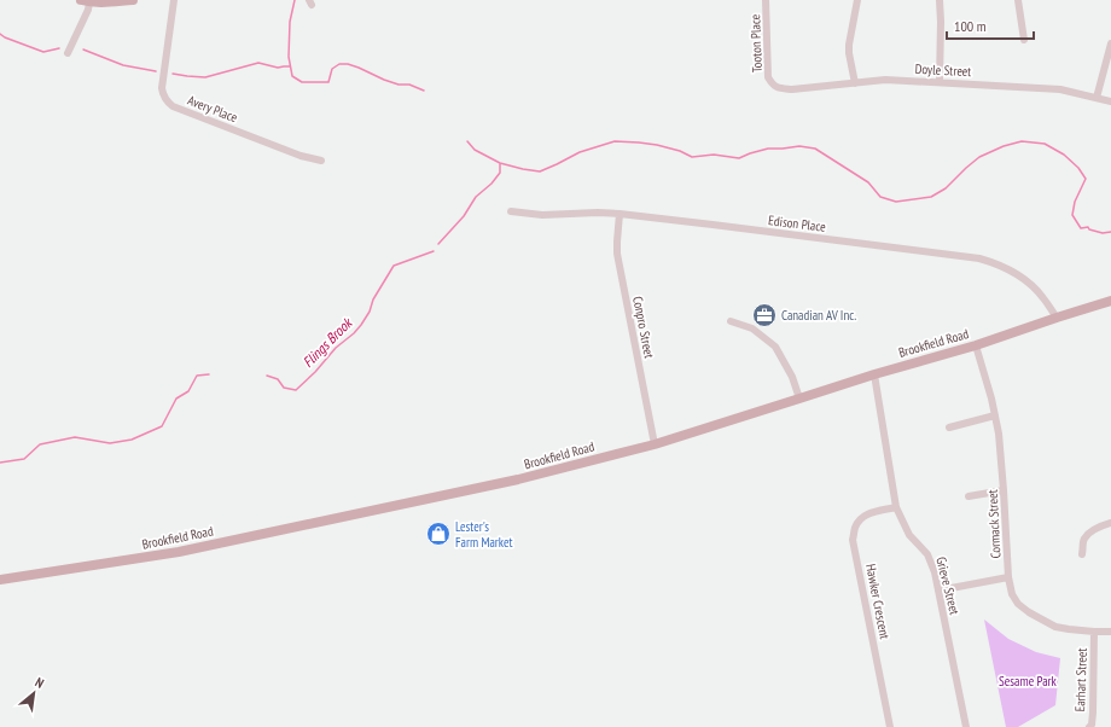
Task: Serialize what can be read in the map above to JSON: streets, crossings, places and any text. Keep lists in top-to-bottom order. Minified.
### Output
{"streets":{"main road":["Brookfield Road"],"street":["Tooton Place","Doyle Street","Avery Place","Edison Place","Conpro Street","Cormack Street","Grieve Street","Hawker Crescent","Earhart Street"]},"crossings":[["Tooton Place","Doyle Street"],["Edison Place","Conpro Street"],["Edison Place","Brookfield Road"],["Conpro Street","Brookfield Road"],["Brookfield Road","Cormack Street"],["Brookfield Road","Grieve Street"],["Cormack Street","Earhart Street"],["Grieve Street","Hawker Crescent"]],"water":["Flings Brook"],"parks":["Sesame Park"],"places":{"office":["Canadian AV Inc."],"shop":["Lester's Farm Market"]},"scale_bar":"100 m","north":"top right"}
